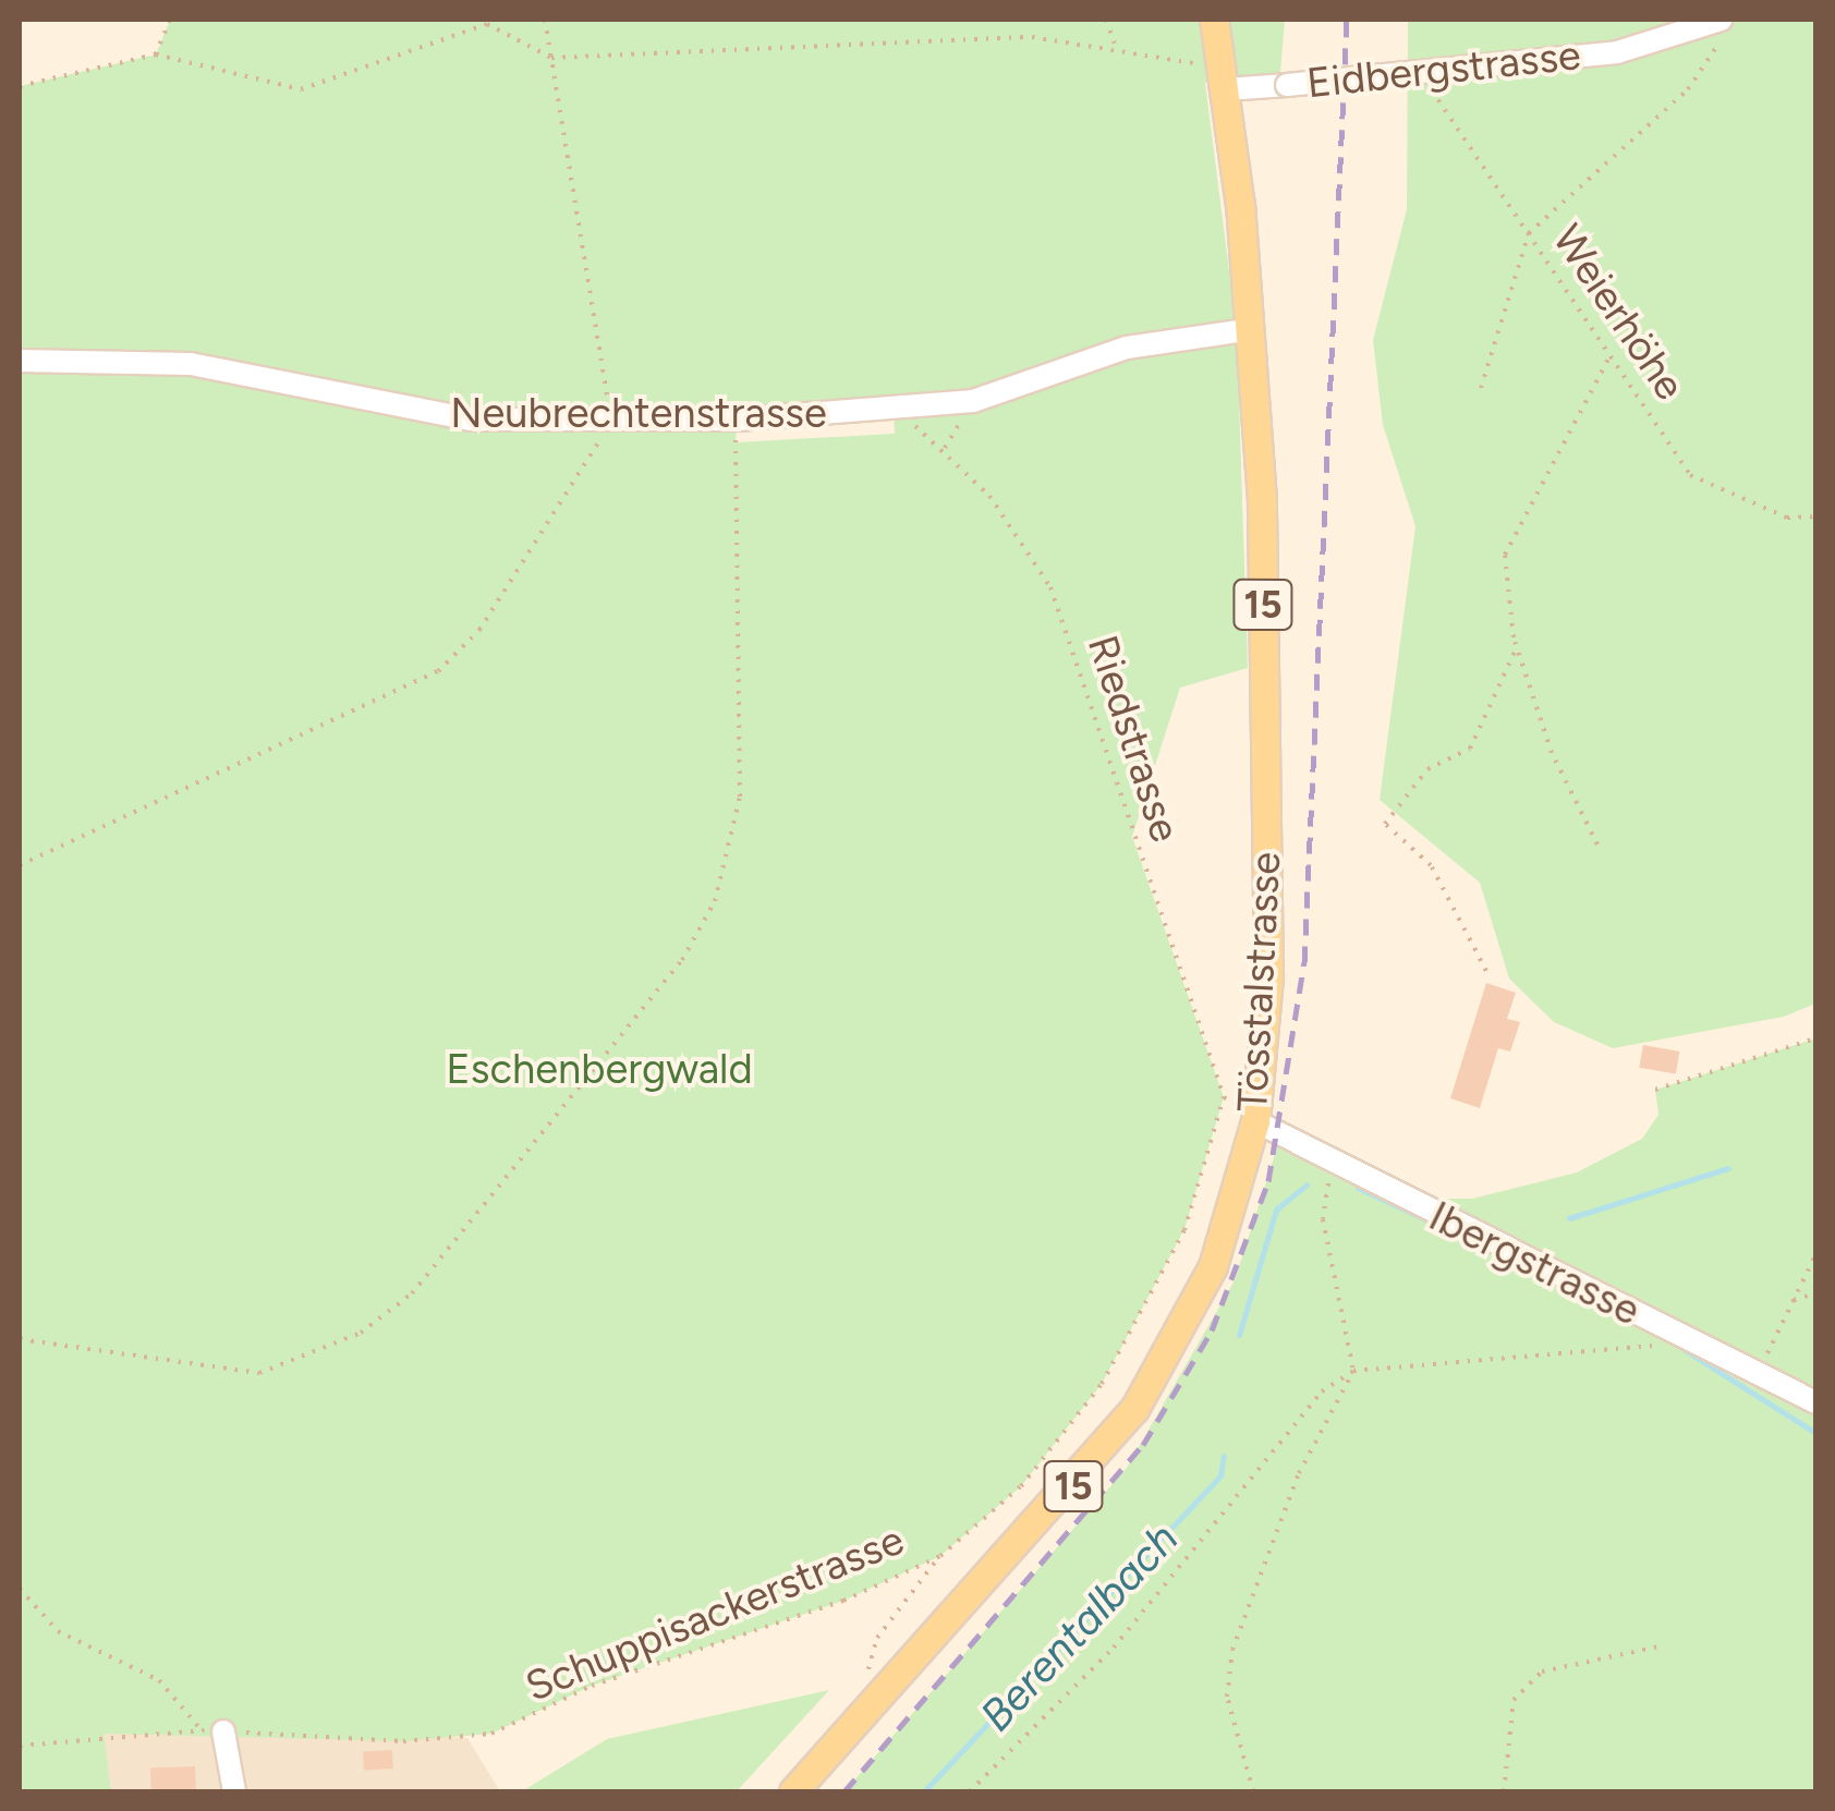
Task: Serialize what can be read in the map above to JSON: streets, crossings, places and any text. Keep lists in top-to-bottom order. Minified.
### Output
{"streets":{"main road":["15","Tösstalstrasse"],"street":["Eidbergstrasse","Neubrechtenstrasse","Ibergstrasse"],"path":["Weierhöhe","Riedstrasse","Schuppisackerstrasse"]},"crossings":[["Eidbergstrasse","Weierhöhe"],["Eidbergstrasse","Tösstalstrasse"],["Neubrechtenstrasse","Riedstrasse"],["Neubrechtenstrasse","Tösstalstrasse"],["Riedstrasse","Schuppisackerstrasse"],["Tösstalstrasse","Ibergstrasse"]],"water":["Berentalbach"],"parks":["Eschenbergwald"]}
